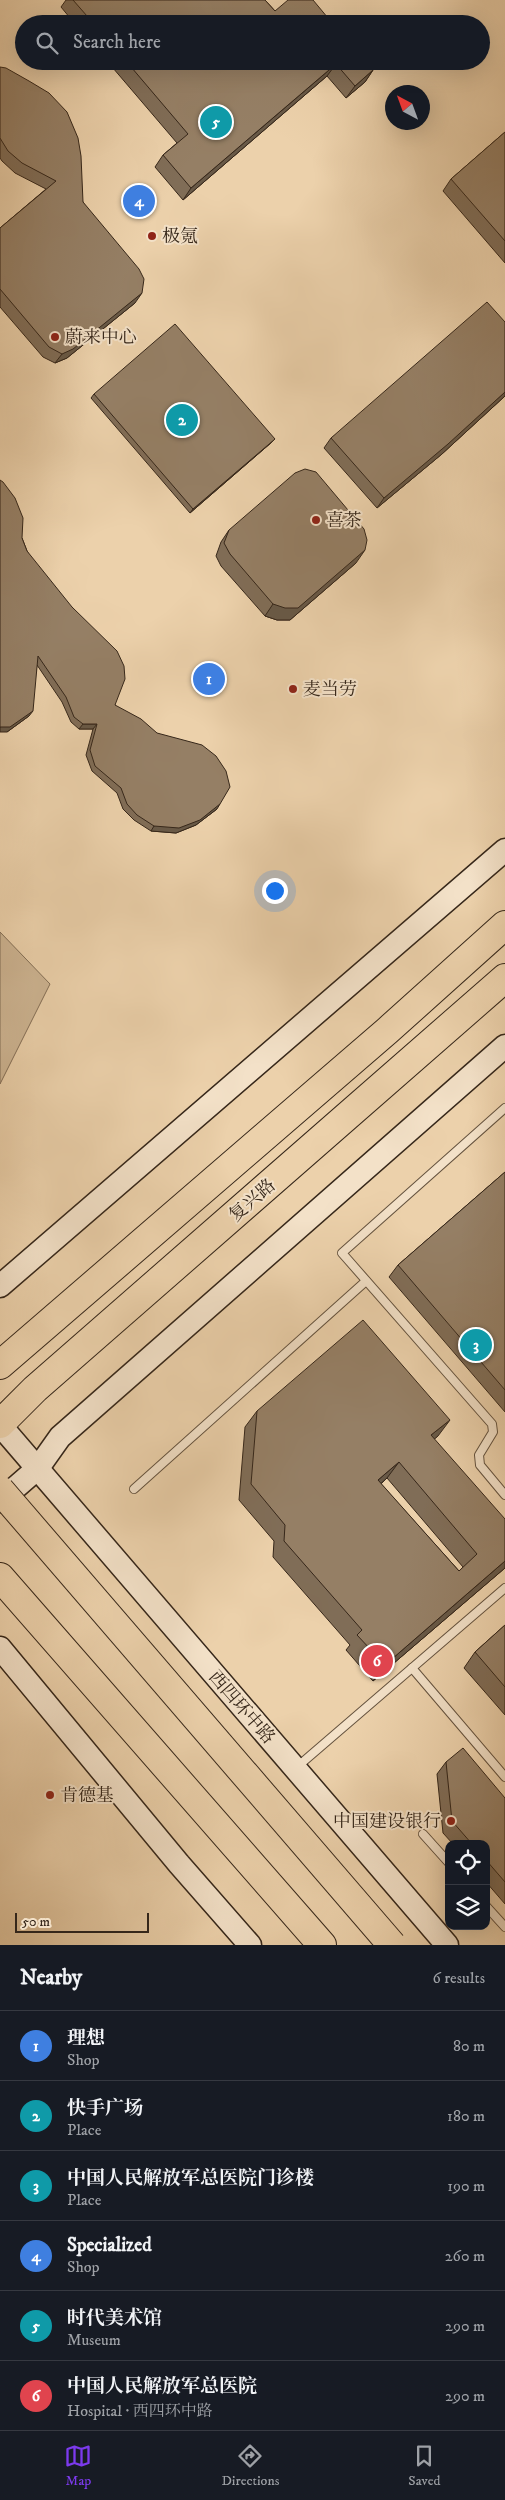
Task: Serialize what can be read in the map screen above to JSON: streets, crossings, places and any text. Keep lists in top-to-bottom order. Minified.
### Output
{"streets":{"highway":["复兴路"],"street":["西四环中路"]},"crossings":[["复兴路","西四环中路"]],"places":["极氪","蔚来中心","喜茶","麦当劳","肯德基","中国建设银行"],"scale_bar":"50 m","north":"top left","page":{"search":"Search here","pins":["5","4","2","1","3","6"],"scale":"50 m","heading":["Nearby","6 results"],"list":[{"mark":"1","name":"理想","note":"Shop","value":"80 m"},{"mark":"2","name":"快手广场","note":"Place","value":"180 m"},{"mark":"3","name":"中国人民解放军总医院门诊楼","note":"Place","value":"190 m"},{"mark":"4","name":"Specialized","note":"Shop","value":"260 m"},{"mark":"5","name":"时代美术馆","note":"Museum","value":"290 m"},{"mark":"6","name":"中国人民解放军总医院","note":"Hospital · 西四环中路","value":"290 m"}],"nav":["Map","Directions","Saved"]}}
